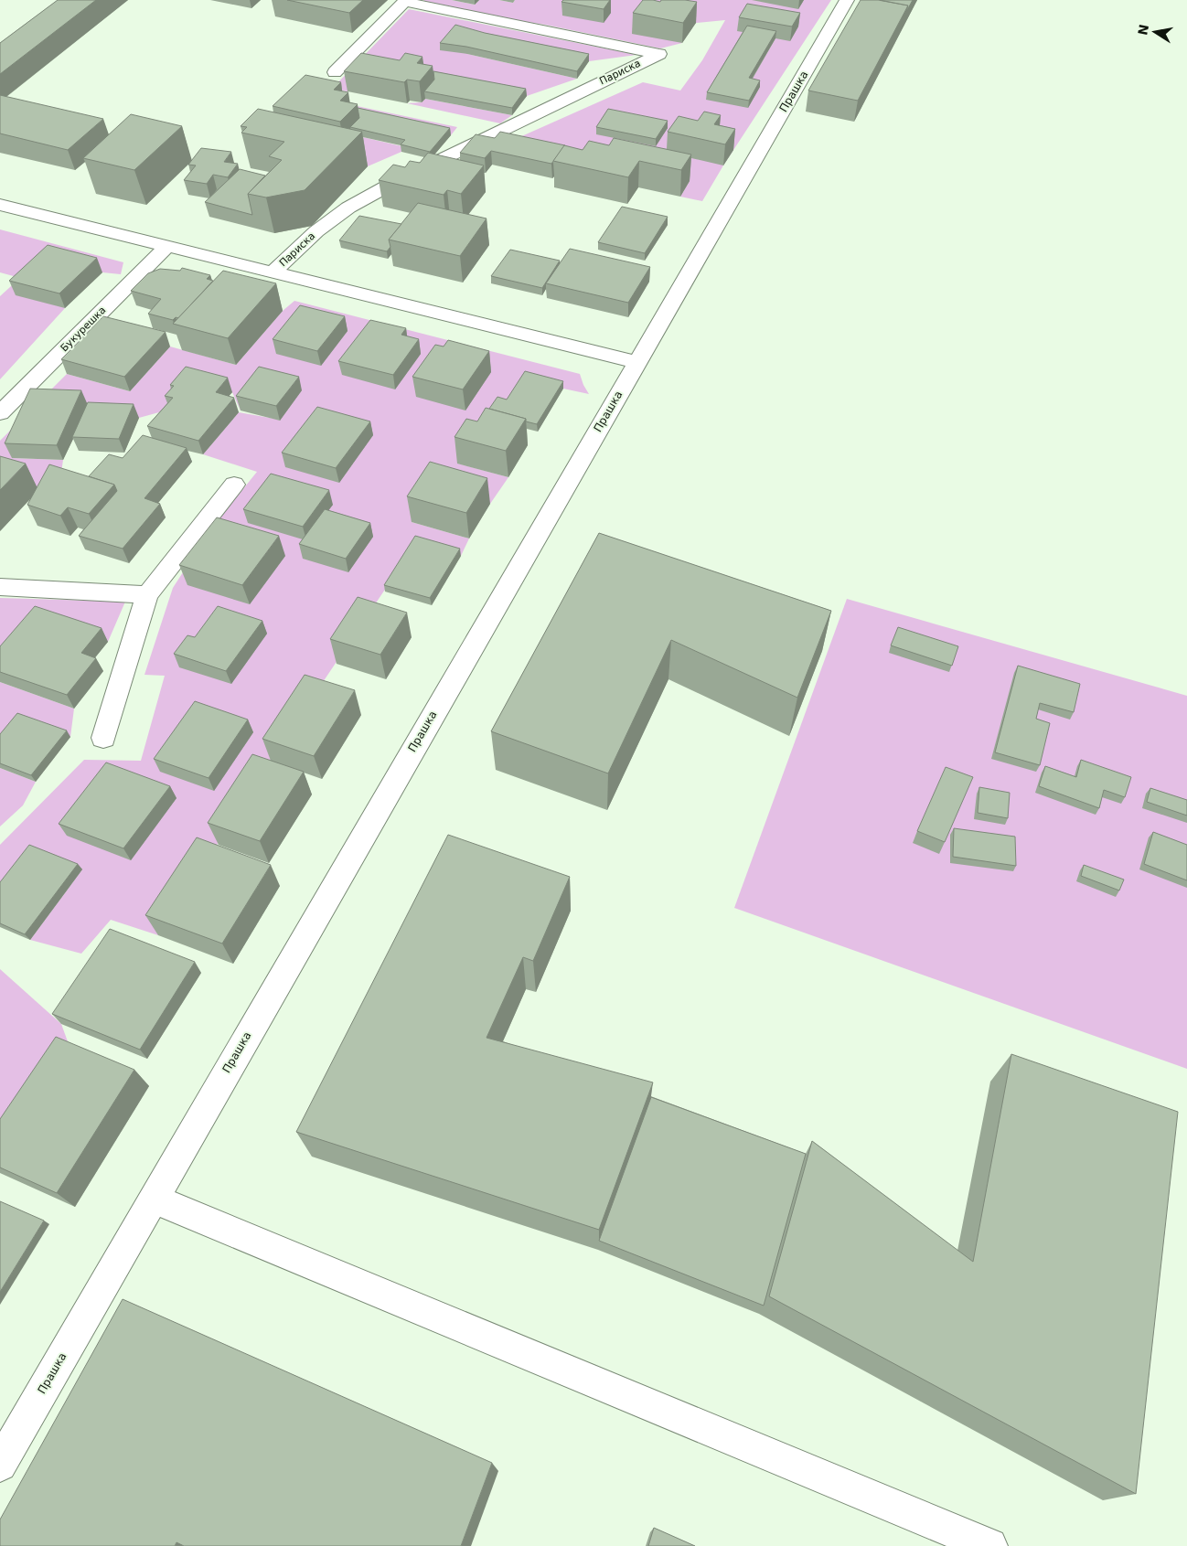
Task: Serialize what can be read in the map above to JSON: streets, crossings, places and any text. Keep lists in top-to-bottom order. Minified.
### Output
{"streets":{"street":["Париска","Прашка","Букурешка"]},"crossings":[["Париска","Прашка"],["Париска","Букурешка"]],"north":"left"}
